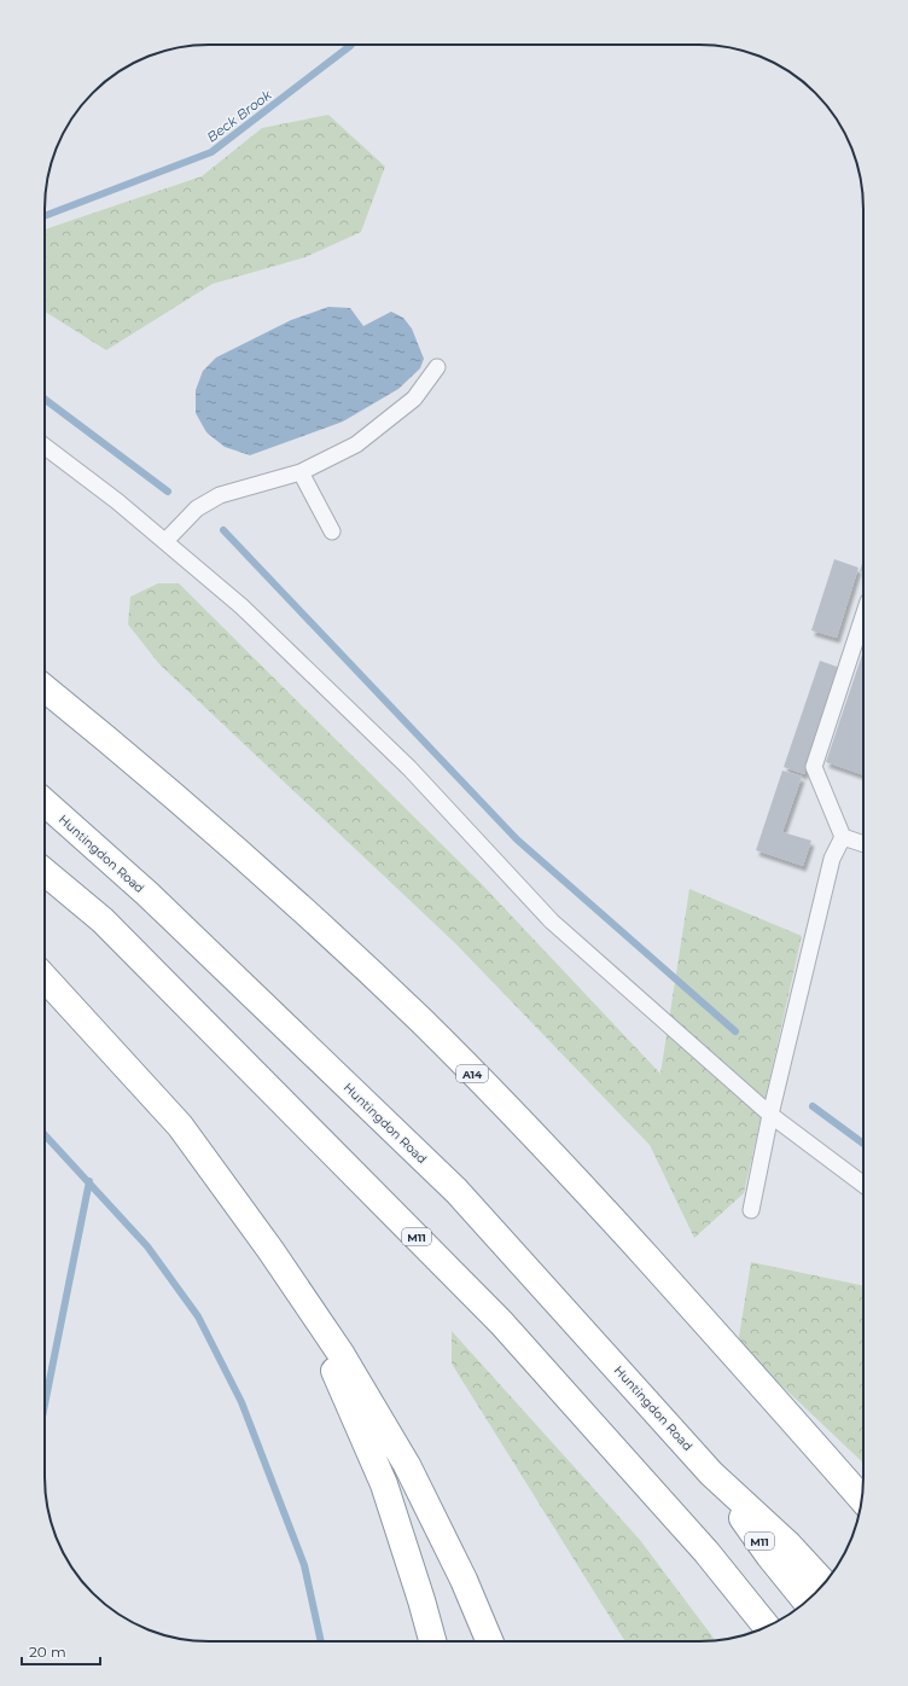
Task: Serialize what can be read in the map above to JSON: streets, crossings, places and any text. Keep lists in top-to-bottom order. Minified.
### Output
{"streets":{"highway":["Huntingdon Road","A14","M11"]},"crossings":[["Huntingdon Road","M11"]],"water":["Beck Brook"],"scale_bar":"20 m"}
